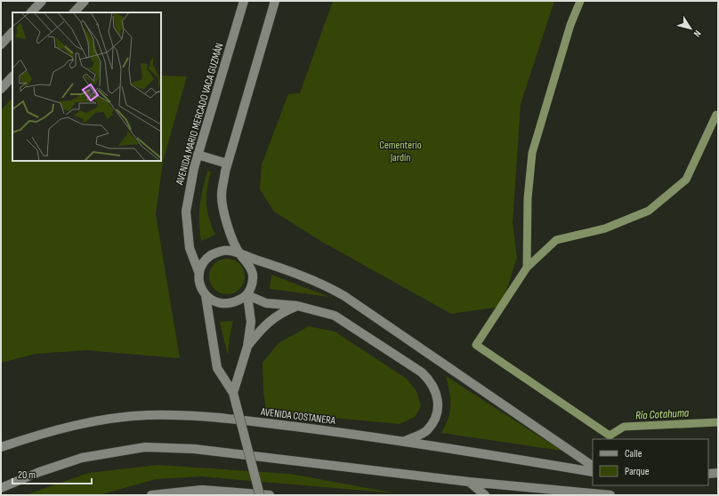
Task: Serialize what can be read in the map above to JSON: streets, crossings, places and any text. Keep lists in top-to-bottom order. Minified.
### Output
{"streets":{"main road":["AVENIDA MARIO MERCADO VACA GUZMÁN","AVENIDA COSTANERA"]},"water":["Río Cotahuma"],"parks":["Cementerio Jardín"],"legend":["Calle","Parque"],"scale_bar":"20 m","north":"bottom right"}
